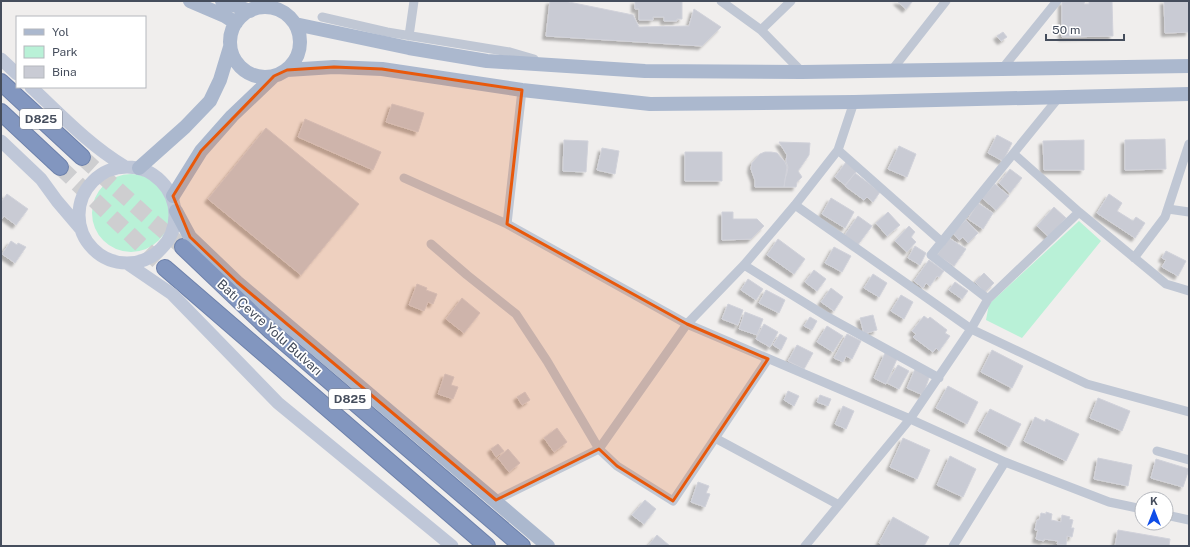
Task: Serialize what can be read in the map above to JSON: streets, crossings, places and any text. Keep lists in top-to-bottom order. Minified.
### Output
{"streets":{"highway":["D825","Batı Çevre Yolu Bulvarı"]},"legend":["Yol","Park","Bina"],"scale_bar":"50 m","north":"top"}
